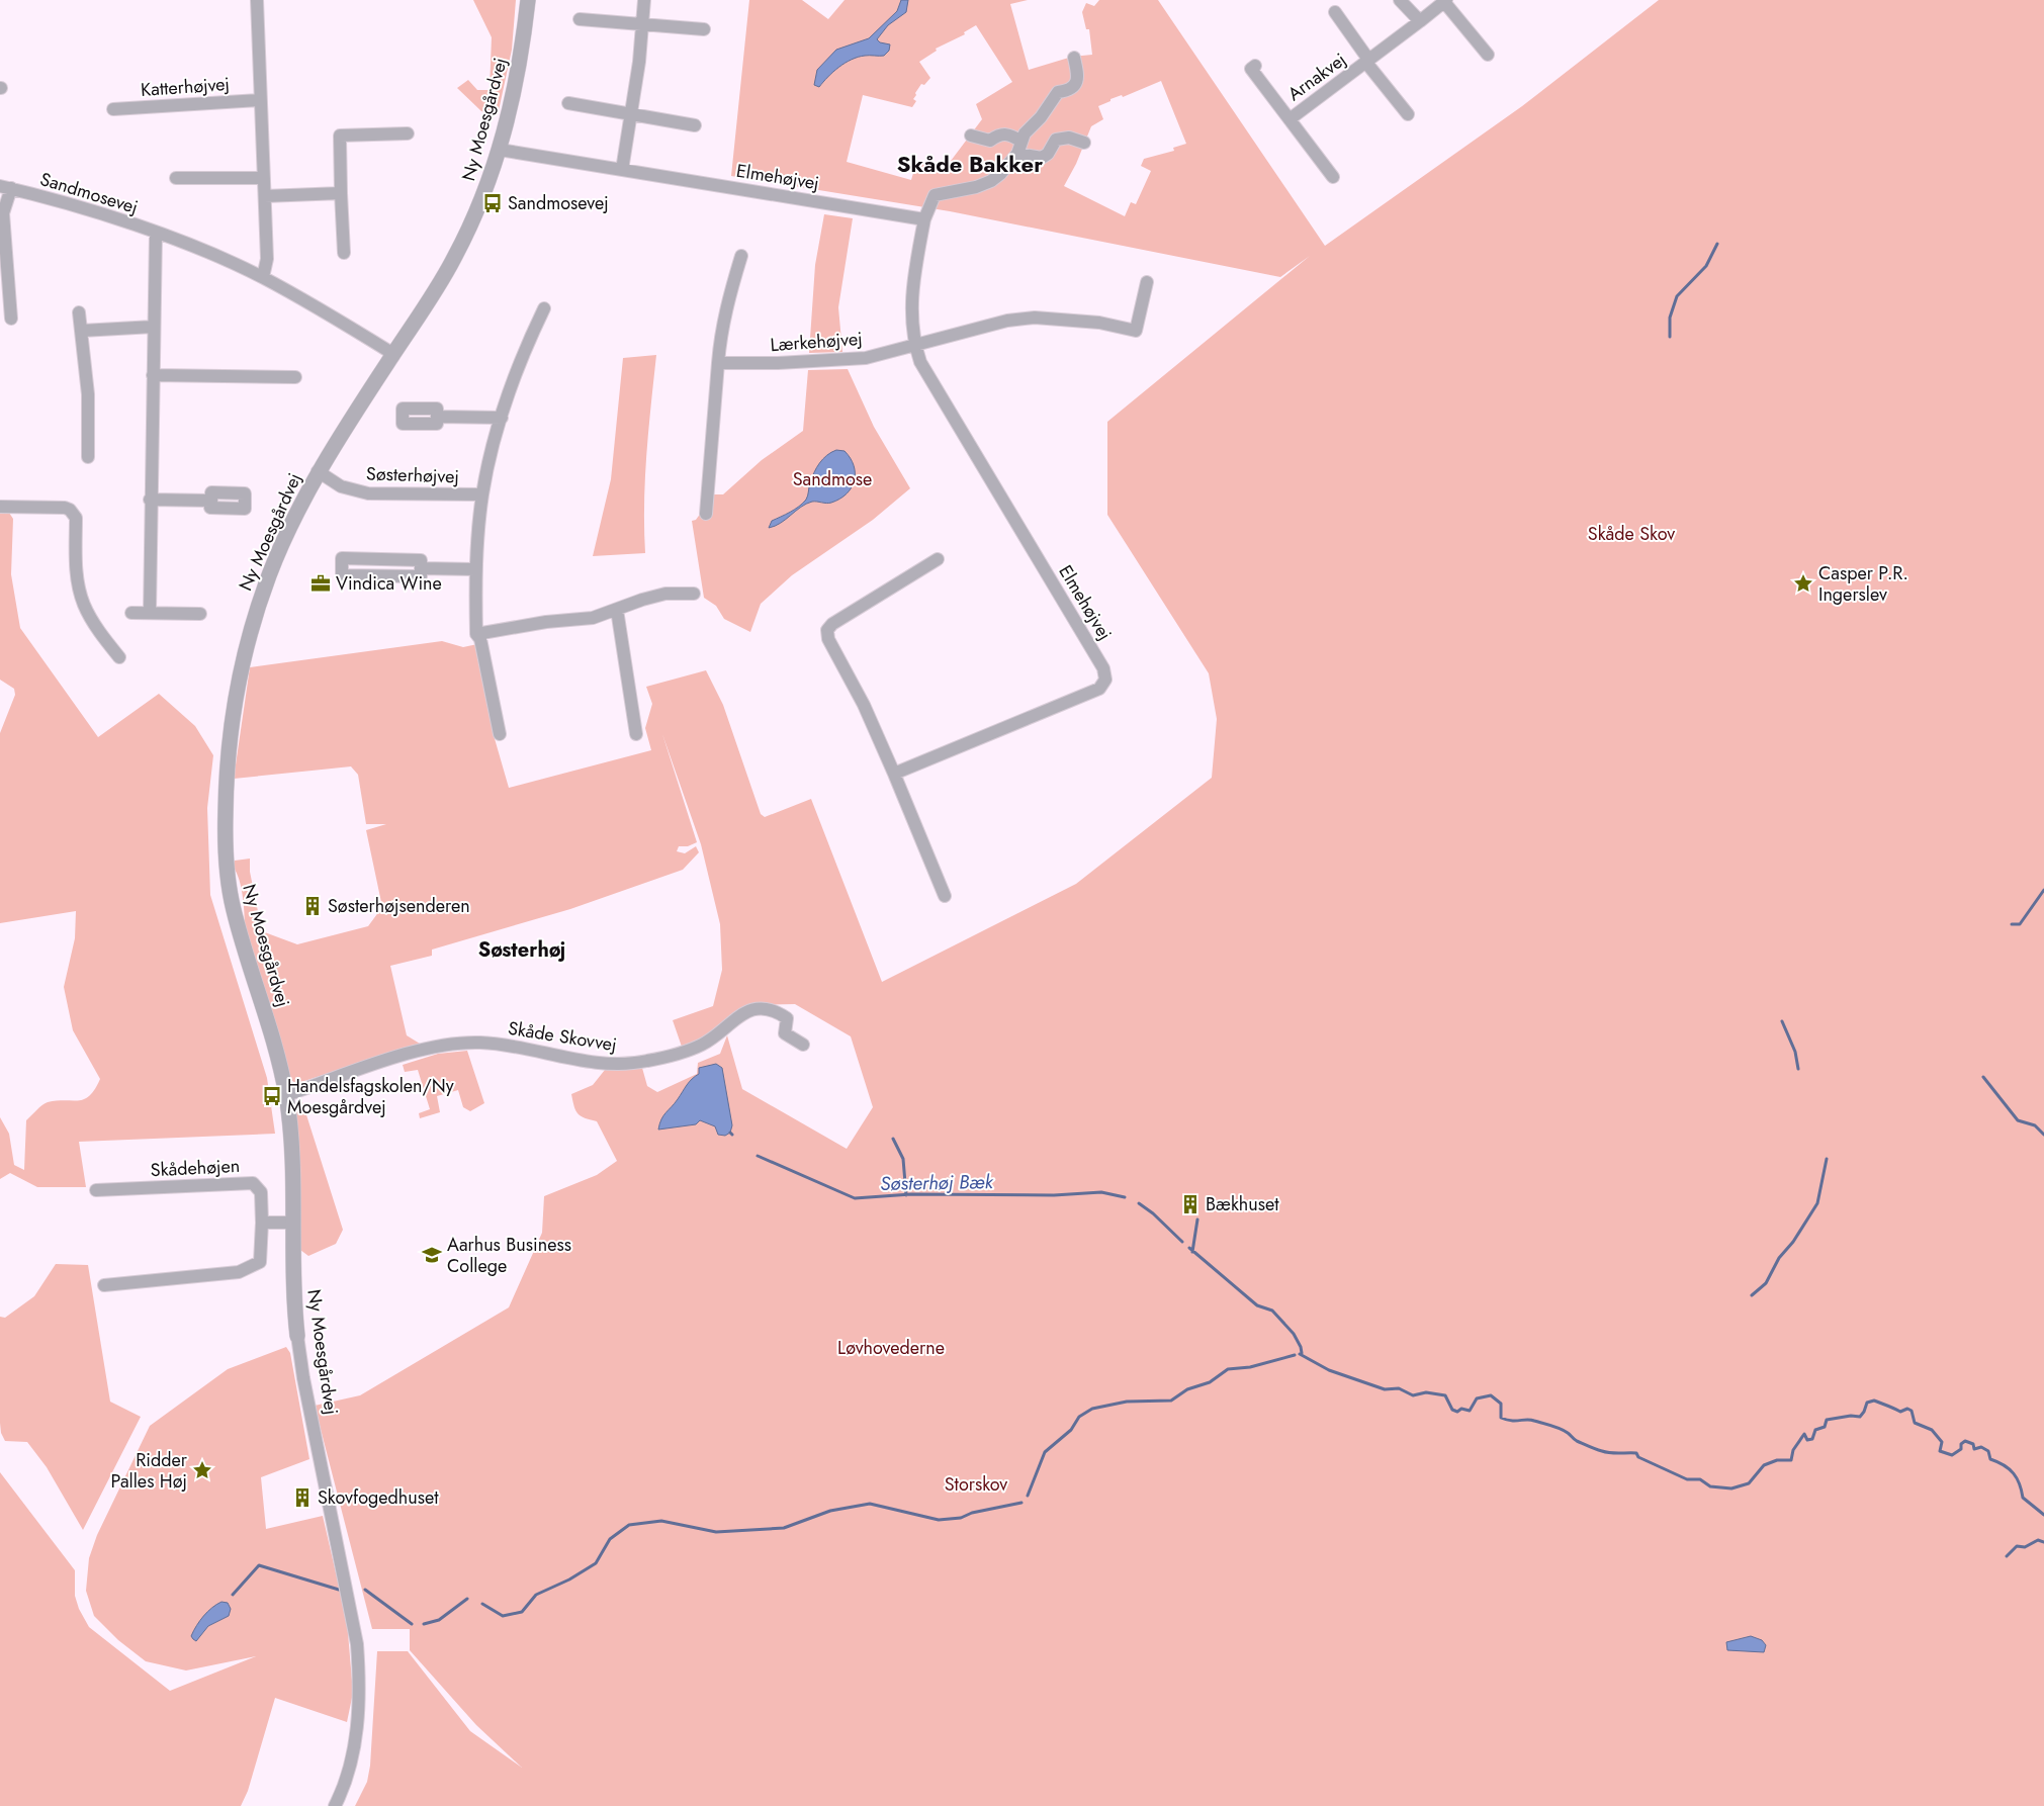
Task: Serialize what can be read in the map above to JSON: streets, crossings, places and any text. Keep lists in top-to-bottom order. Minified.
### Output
{"streets":{"street":["Arnakvej","Katterhøjvej","Ny Moesgårdvej","Elmehøjvej","Sandmosevej","Lærkehøjvej","Søsterhøjvej","Skåde Skovvej","Skådehøjen"]},"crossings":[["Ny Moesgårdvej","Elmehøjvej"],["Ny Moesgårdvej","Sandmosevej"],["Ny Moesgårdvej","Søsterhøjvej"],["Ny Moesgårdvej","Skåde Skovvej"],["Elmehøjvej","Lærkehøjvej"]],"districts":["Skåde Bakker","Søsterhøj"],"water":["Søsterhøj Bæk"],"parks":["Sandmose","Skåde Skov","Løvhovederne","Storskov"],"places":{"bus stop":["Sandmosevej","Handelsfagskolen/Ny Moesgårdvej"],"office":["Vindica Wine"],"place":["Casper P.R. Ingerslev","Ridder Palles Høj"],"building":["Søsterhøjsenderen","Bækhuset","Skovfogedhuset"],"school or university":["Aarhus Business College"]}}
